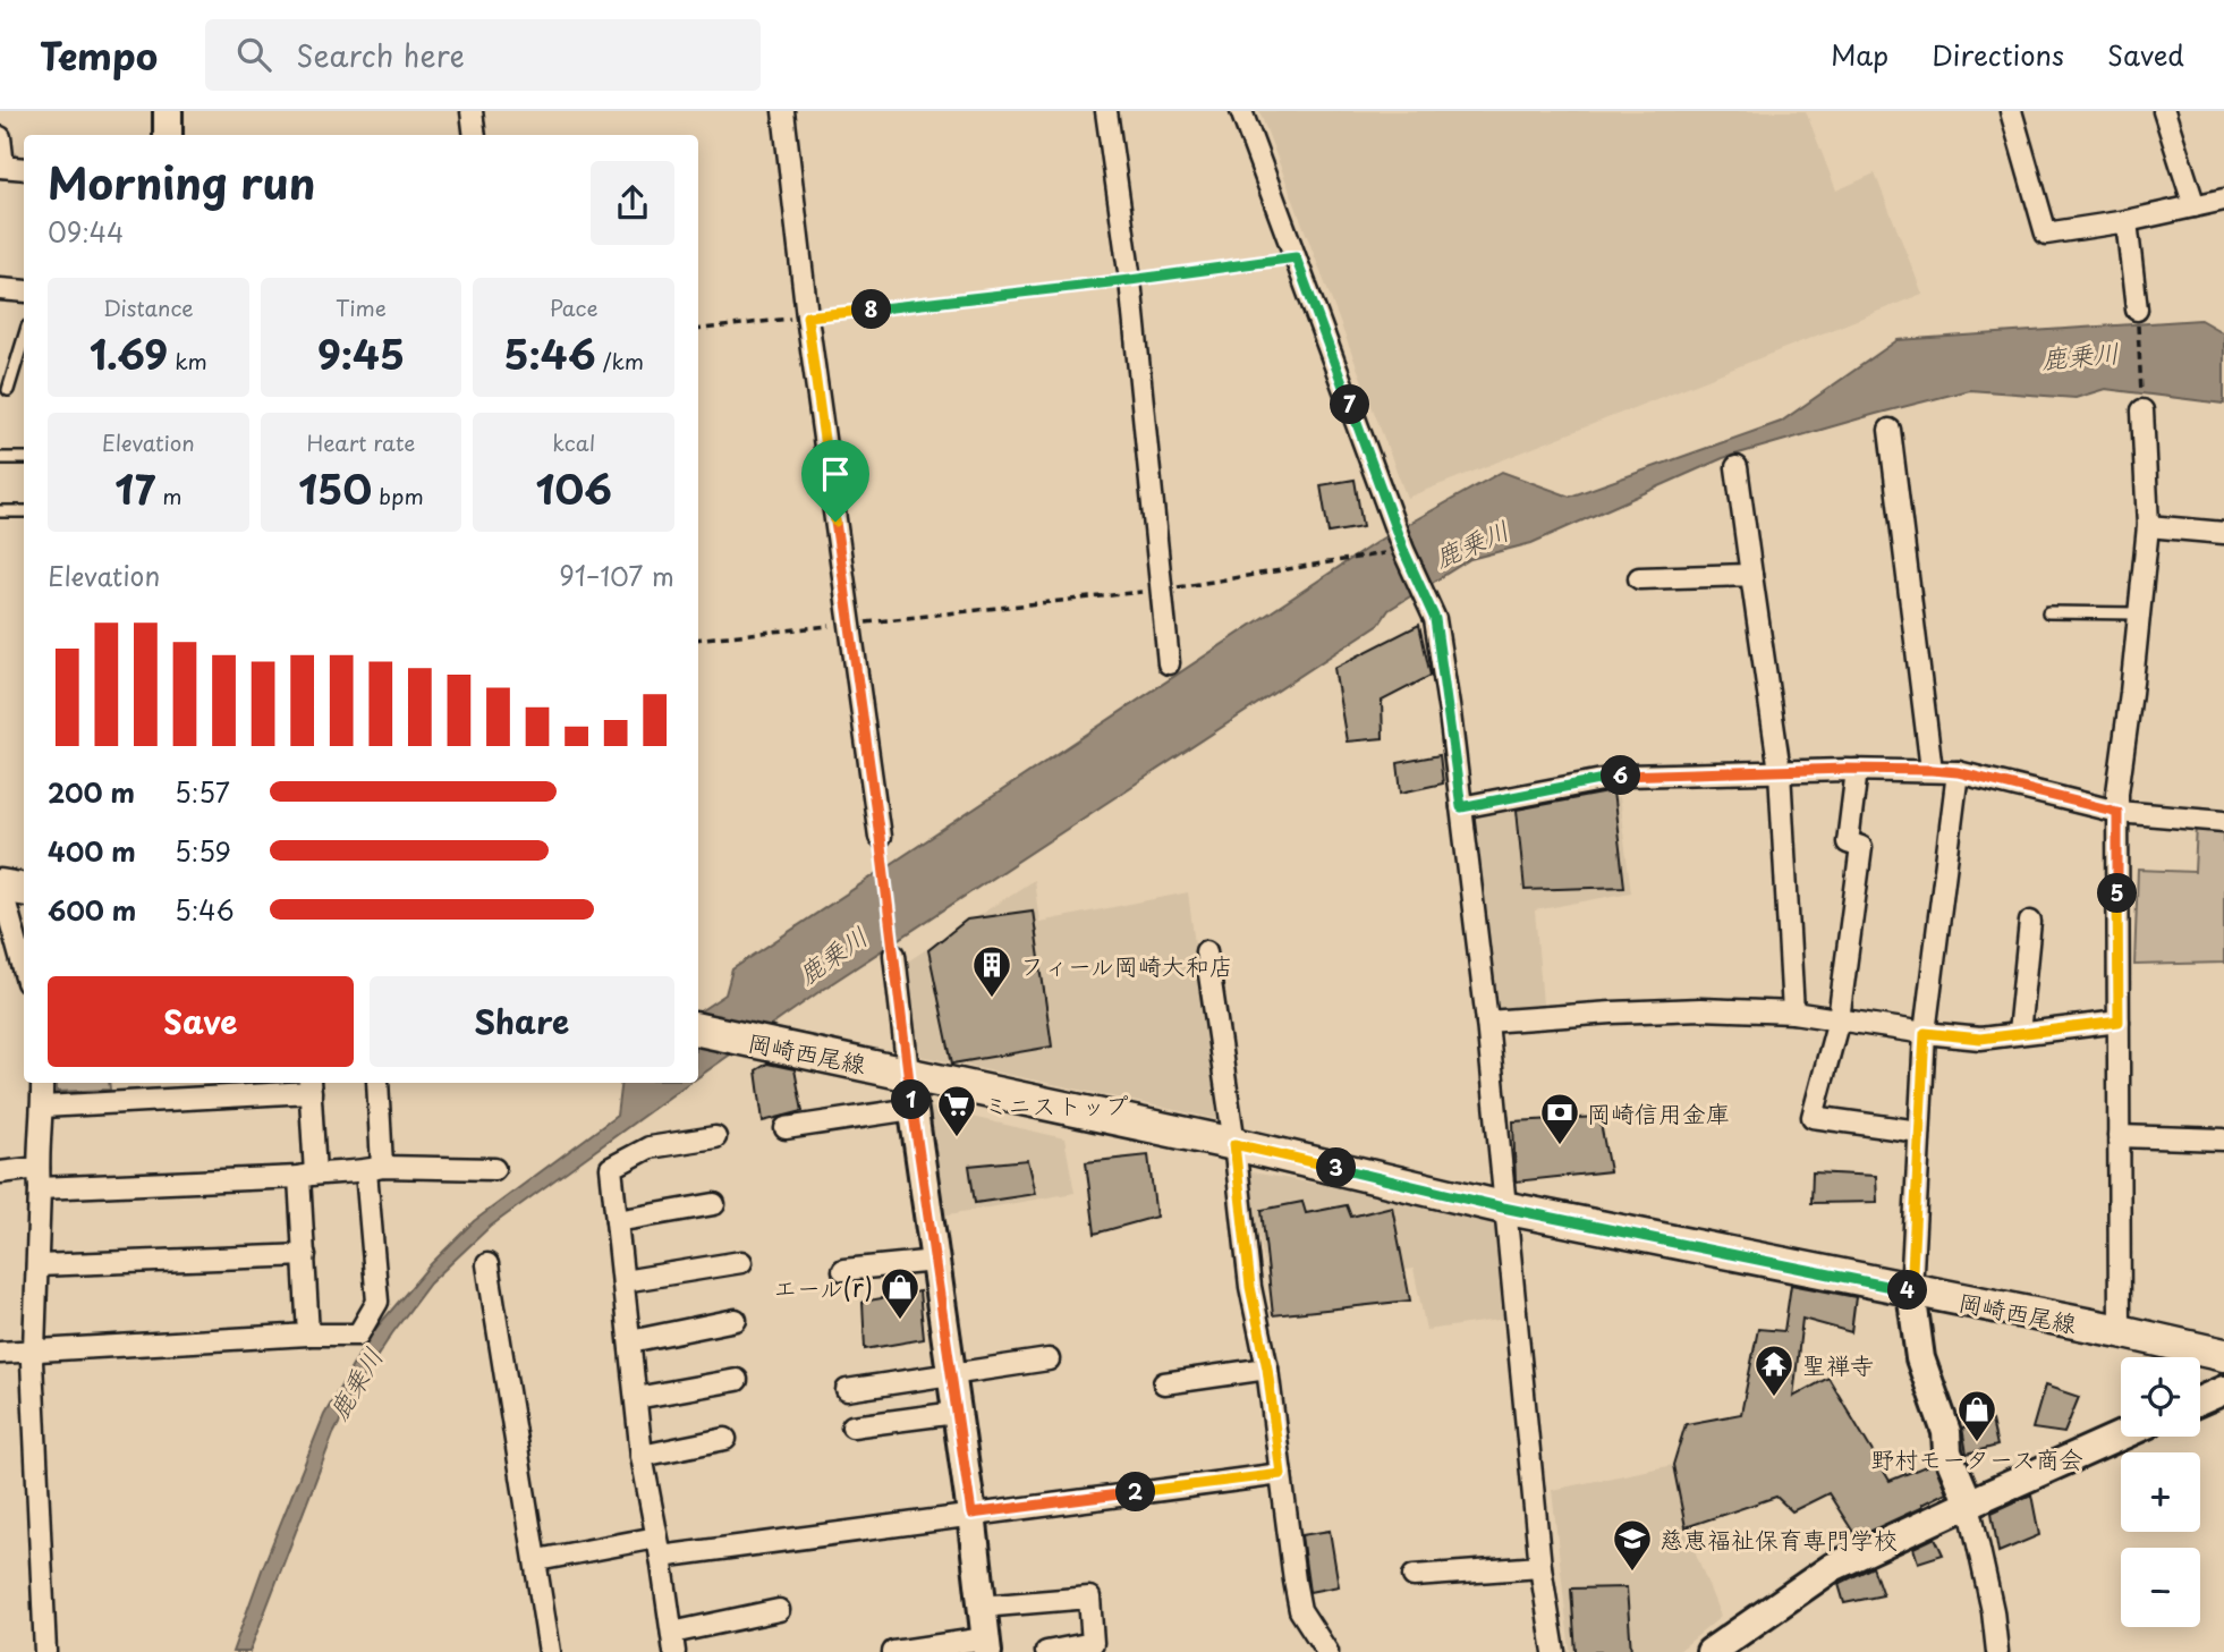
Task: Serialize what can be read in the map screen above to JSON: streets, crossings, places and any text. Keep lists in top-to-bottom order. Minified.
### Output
{"streets":{"main road":["岡崎西尾線"]},"water":["鹿乗川"],"places":{"building":["フィール岡崎大和店"],"supermarket":["ミニストップ"],"bank":["岡崎信用金庫"],"shop":["エール(r)","野村モータース商会"],"temple":["聖禅寺"],"school or university":["慈恵福祉保育専門学校"]},"page":{"header":"Tempo","search":"Search here","nav":["Map","Directions","Saved"],"heading":["Morning run","09:44"],"stats":[["Distance","1.69 km"],["Time","9:45"],["Pace","5:46 /km"],["Elevation","17 m"],["Heart rate","150 bpm"],["kcal","106"]],"pins":["8","7","6","5","1","3","4","2"],"chart":["Elevation","91–107 m"],"list":[{"name":"200 m","note":"5:57"},{"name":"400 m","note":"5:59"},{"name":"600 m","note":"5:46"}],"buttons":["Save","Share"],"map_buttons":["+","−"]}}
